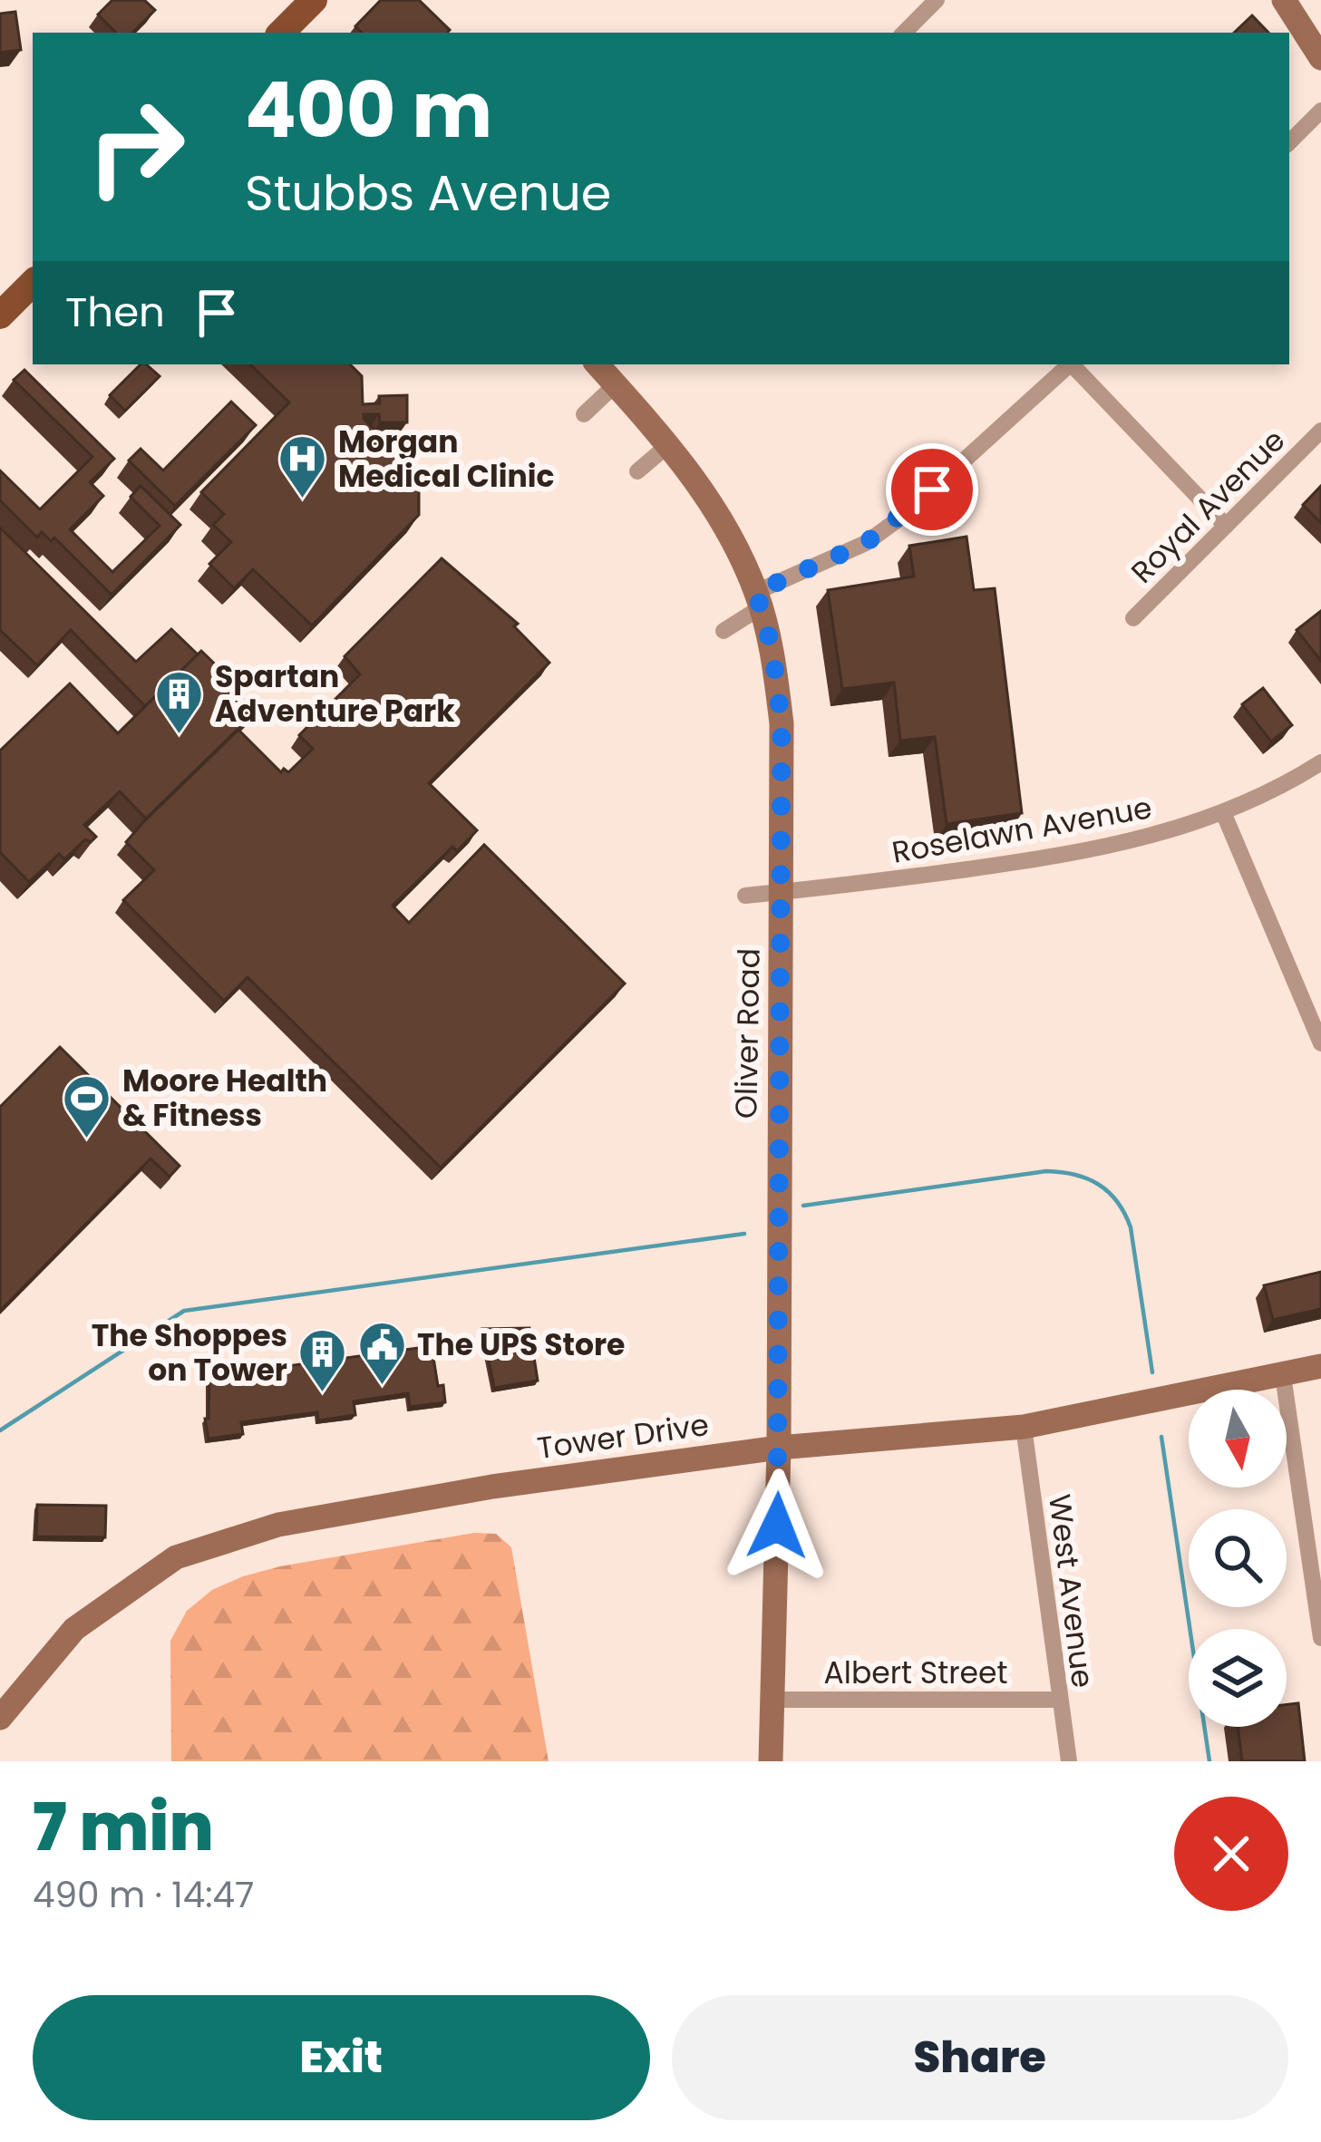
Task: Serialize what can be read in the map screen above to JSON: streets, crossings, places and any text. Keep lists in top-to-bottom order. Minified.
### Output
{"streets":{"street":["Royal Avenue","Roselawn Avenue","Oliver Road","Tower Drive","West Avenue","Albert Street"]},"crossings":[["Roselawn Avenue","Oliver Road"],["Oliver Road","Tower Drive"],["Oliver Road","Albert Street"],["Tower Drive","West Avenue"],["West Avenue","Albert Street"]],"places":{"hospital":["Morgan Medical Clinic"],"building":["Spartan Adventure Park","The Shoppes on Tower"],"sports":["Moore Health & Fitness"],"public building":["The UPS Store"]},"north":"bottom","page":{"turn":["400 m","Stubbs Avenue"],"then":"Then","heading":["7 min","490 m · 14:47"],"buttons":["Exit","Share"]}}
